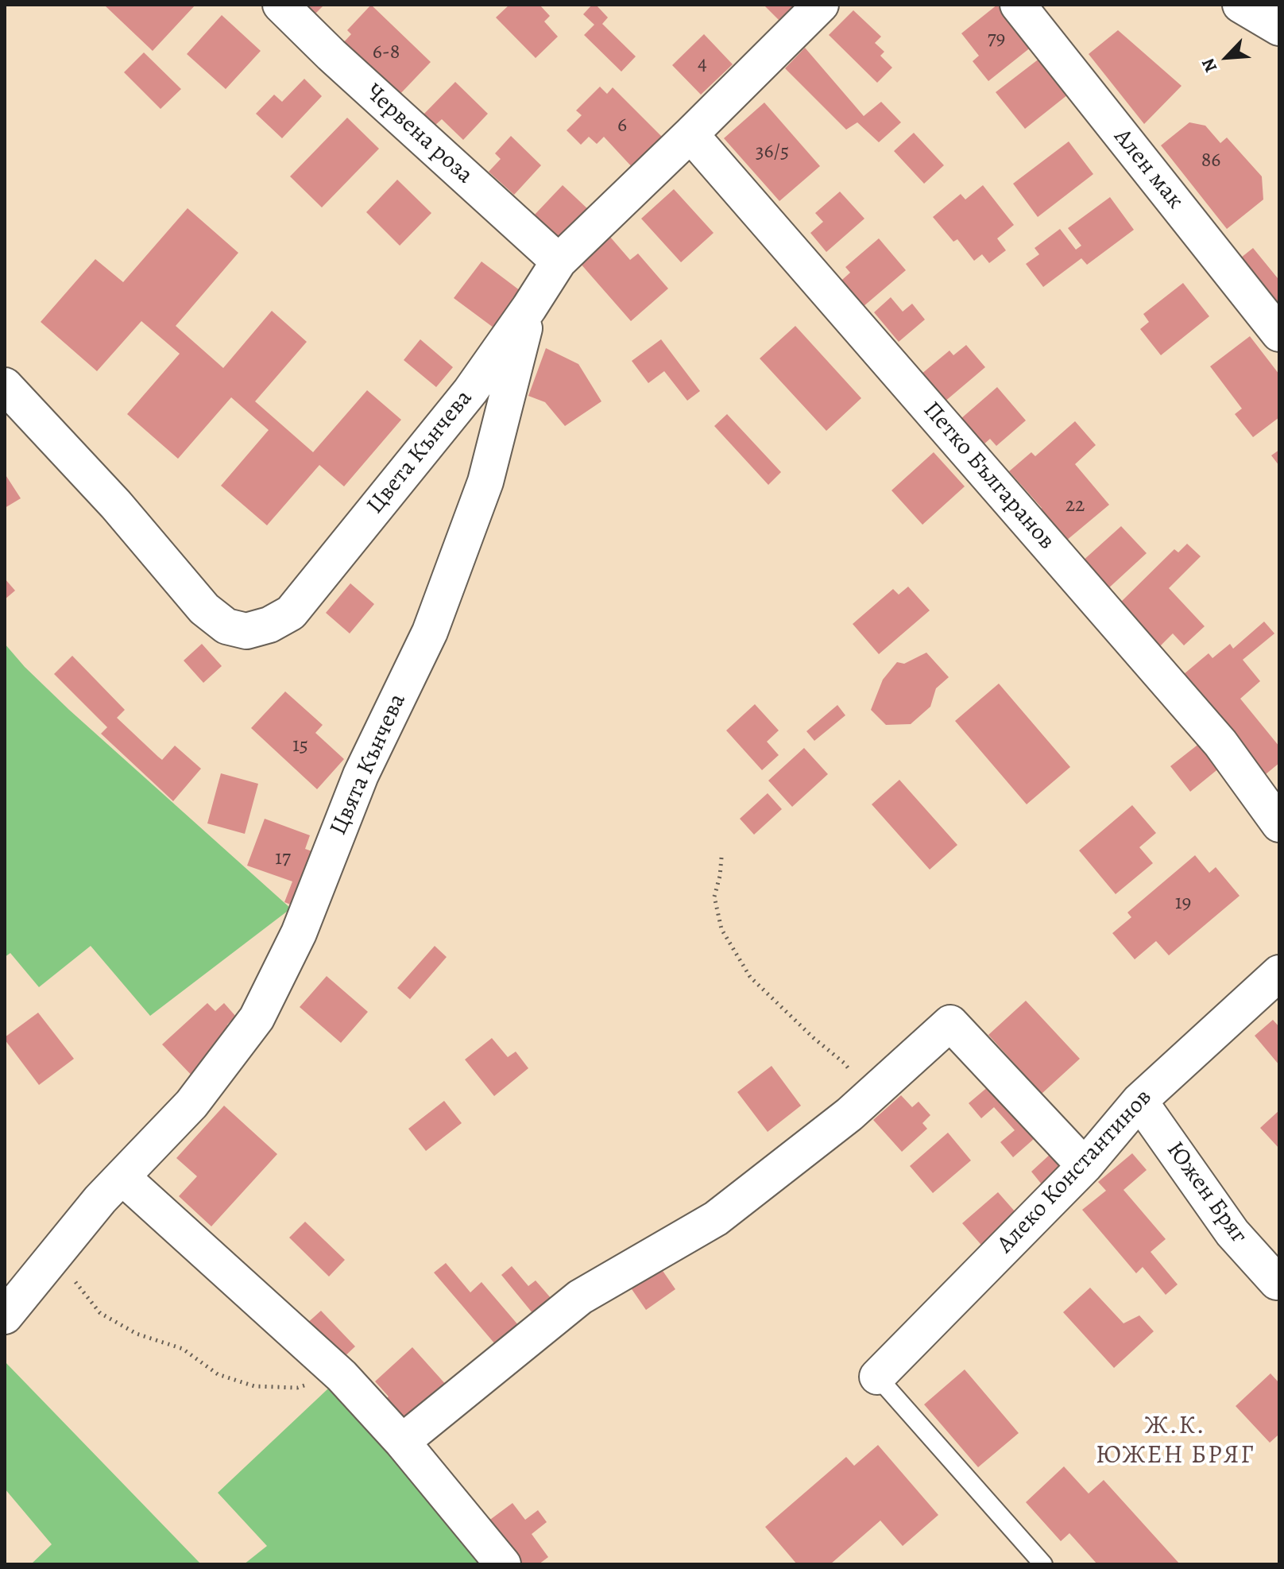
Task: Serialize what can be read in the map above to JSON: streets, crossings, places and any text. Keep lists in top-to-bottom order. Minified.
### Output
{"streets":{"street":["Червена роза","Ален мак","Цвета Кънчева","Петко Българанов","Цвята Кънчева","Алеко Константинов","Южен Бряг"]},"crossings":[["Червена роза","Цвета Кънчева"],["Цвета Кънчева","Петко Българанов"],["Цвета Кънчева","Цвята Кънчева"],["Алеко Константинов","Южен Бряг"]],"districts":["Ж.К. ЮЖЕН БРЯГ"],"house_numbers":["79","6-8","4","6","36/5","86","22","15","17","19"],"north":"bottom left"}
